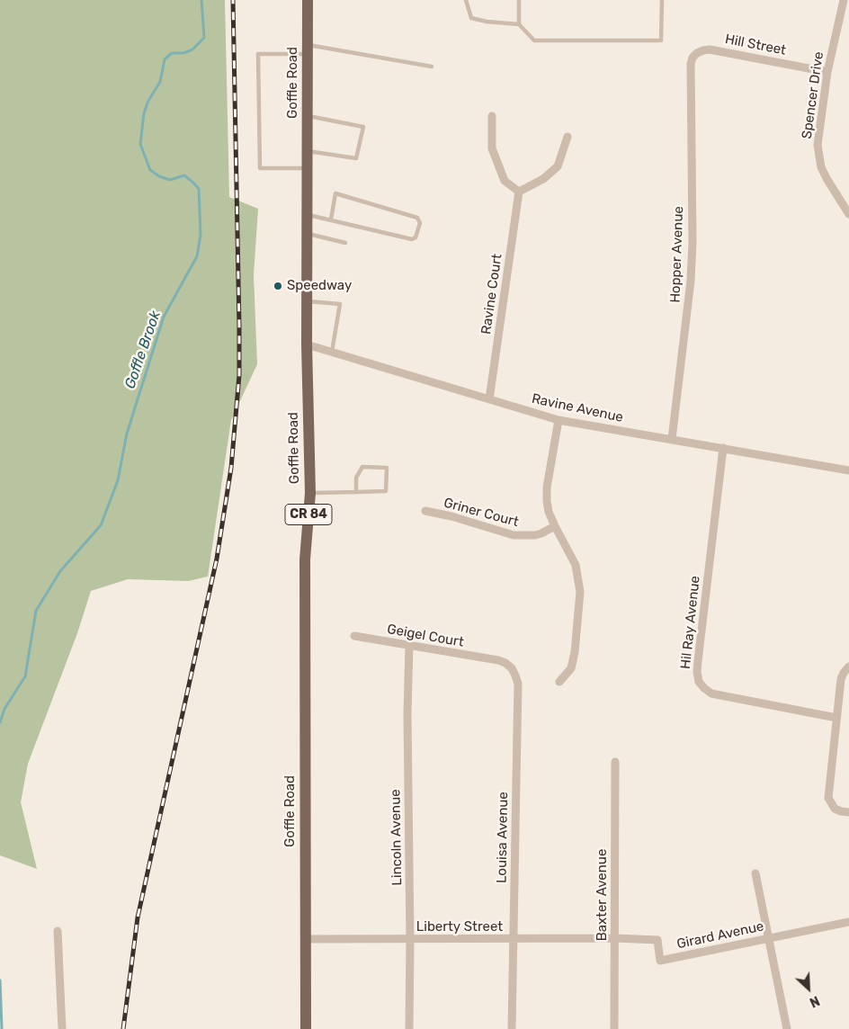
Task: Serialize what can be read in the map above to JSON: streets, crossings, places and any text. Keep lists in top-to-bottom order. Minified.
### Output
{"streets":{"main road":["Goffle Road","CR 84"],"street":["Hill Street","Spencer Drive","Hopper Avenue","Ravine Court","Ravine Avenue","Griner Court","Hil Ray Avenue","Geigel Court","Lincoln Avenue","Louisa Avenue","Baxter Avenue","Liberty Street","Girard Avenue"]},"crossings":[["Hill Street","Spencer Drive"],["Hill Street","Hopper Avenue"],["Goffle Road","Ravine Avenue"],["Goffle Road","Liberty Street"],["Hopper Avenue","Ravine Avenue"],["Ravine Court","Ravine Avenue"],["Ravine Avenue","Hil Ray Avenue"],["Geigel Court","Lincoln Avenue"],["Geigel Court","Louisa Avenue"],["Lincoln Avenue","Liberty Street"],["Louisa Avenue","Liberty Street"],["Baxter Avenue","Liberty Street"],["Baxter Avenue","Girard Avenue"],["Liberty Street","Girard Avenue"]],"water":["Goffle Brook"],"places":["Speedway"],"north":"bottom right"}
